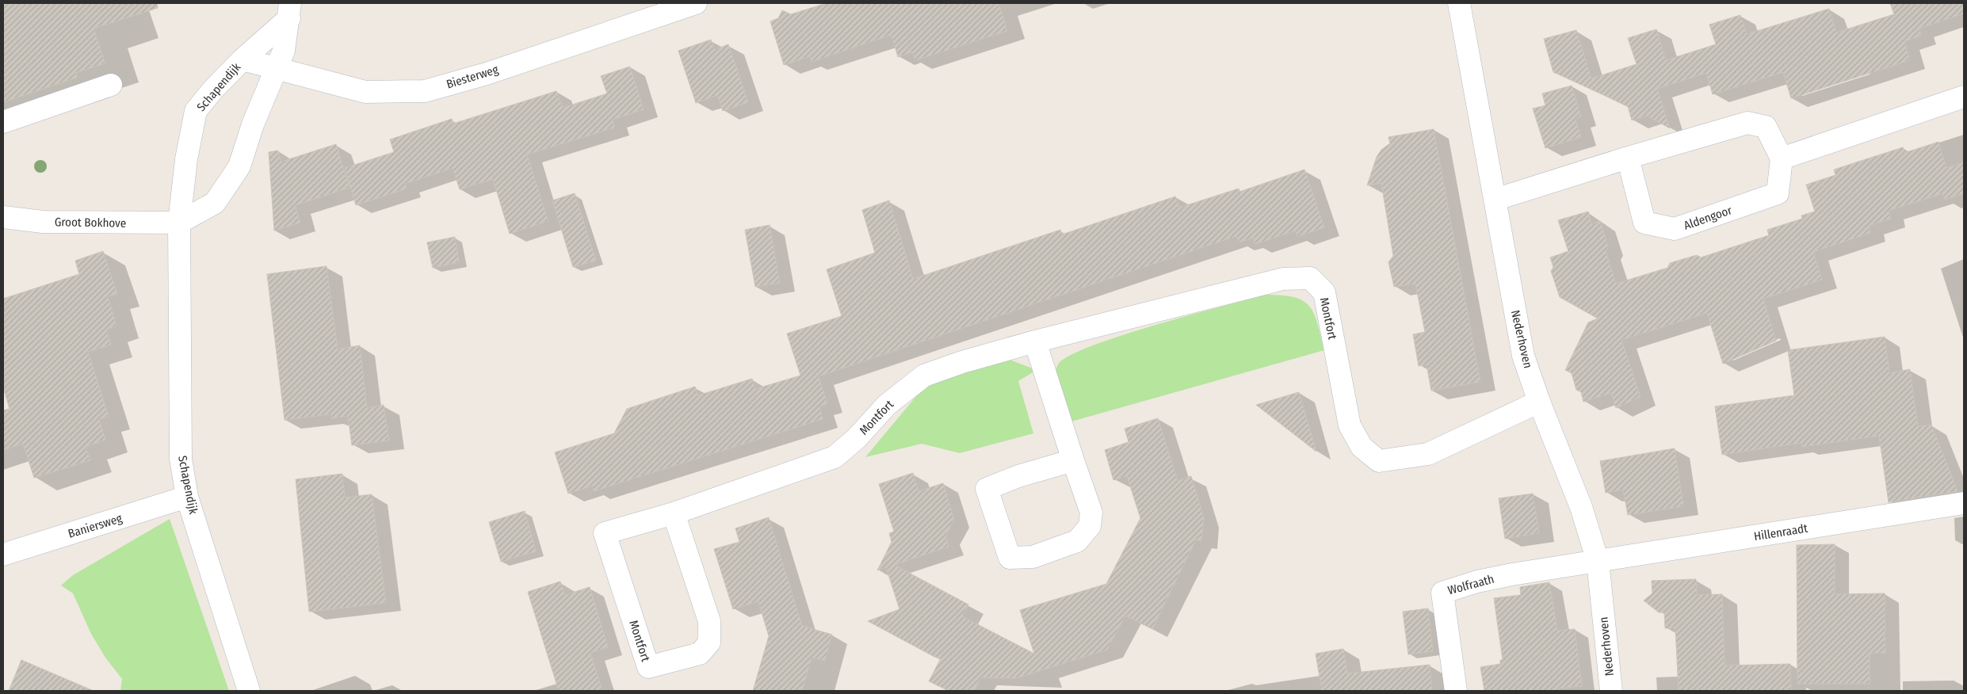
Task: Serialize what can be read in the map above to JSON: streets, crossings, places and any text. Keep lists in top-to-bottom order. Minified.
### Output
{"streets":{"street":["Biesterweg","Schapendijk","Aldengoor","Groot Bokhove","Montfort","Nederhoven","Baniersweg","Hillenraadt","Wolfraath"]},"crossings":[["Biesterweg","Schapendijk"],["Schapendijk","Groot Bokhove"],["Schapendijk","Baniersweg"],["Montfort","Nederhoven"],["Nederhoven","Hillenraadt"],["Nederhoven","Wolfraath"],["Hillenraadt","Wolfraath"]]}
